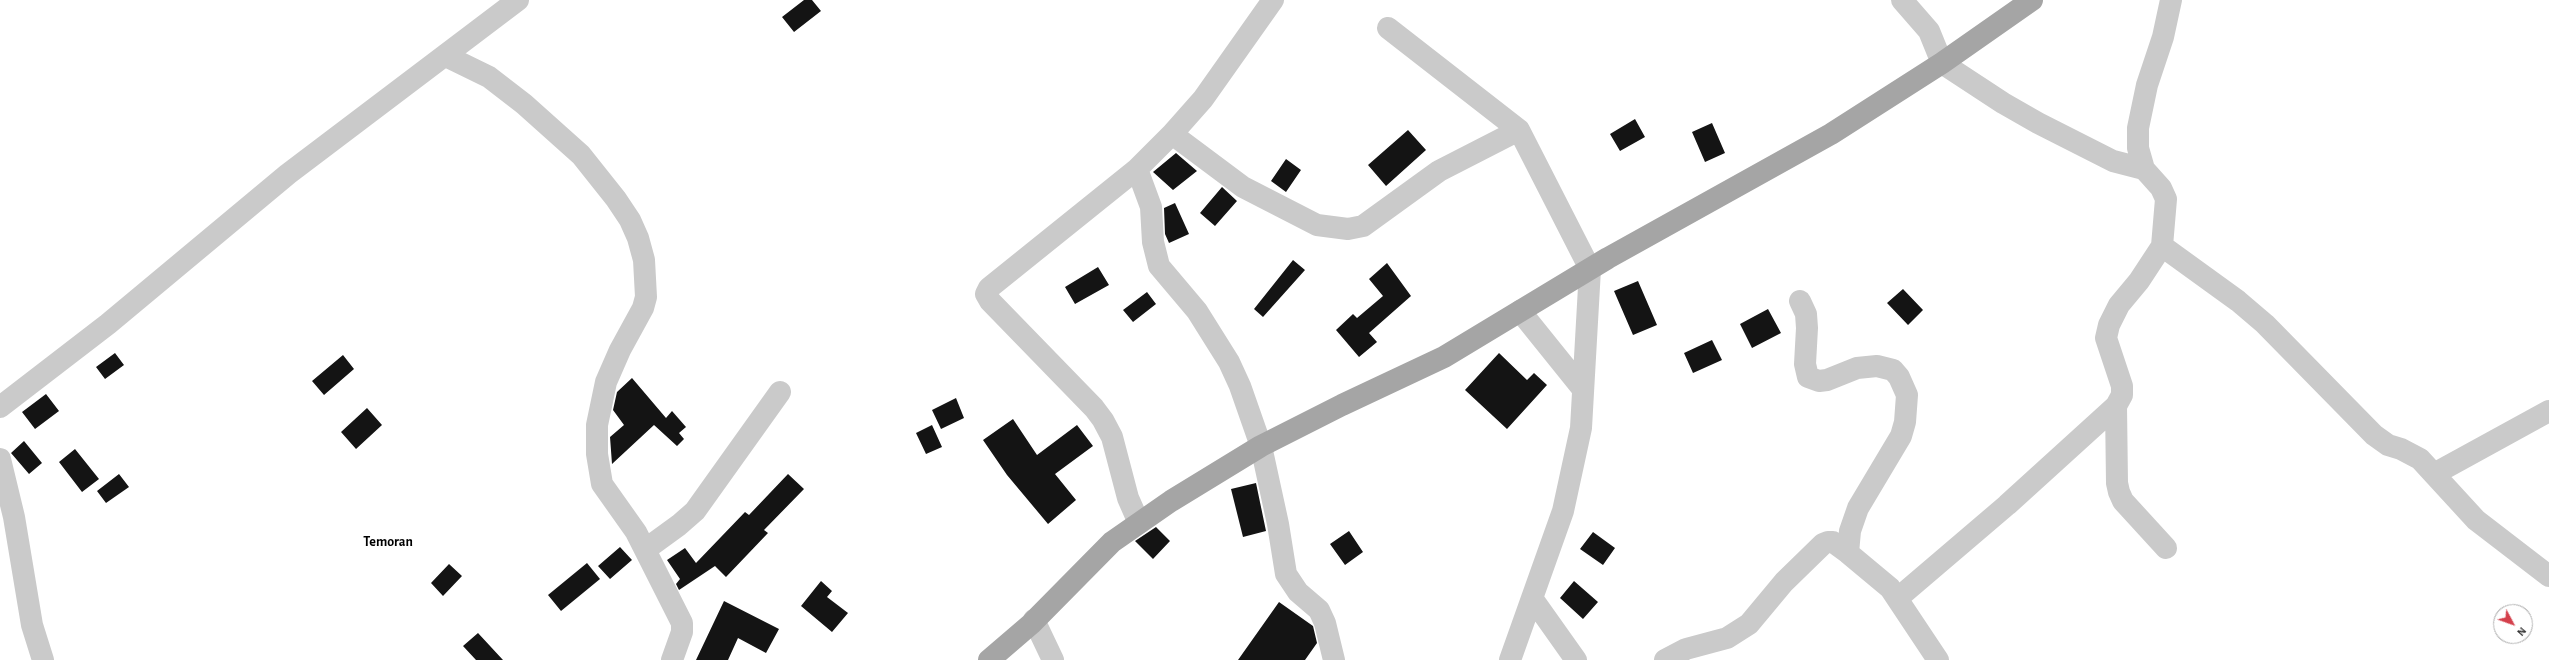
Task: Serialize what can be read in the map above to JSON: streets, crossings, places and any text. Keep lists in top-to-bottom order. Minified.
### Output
{"districts":["Temoran"],"north":"bottom right"}
